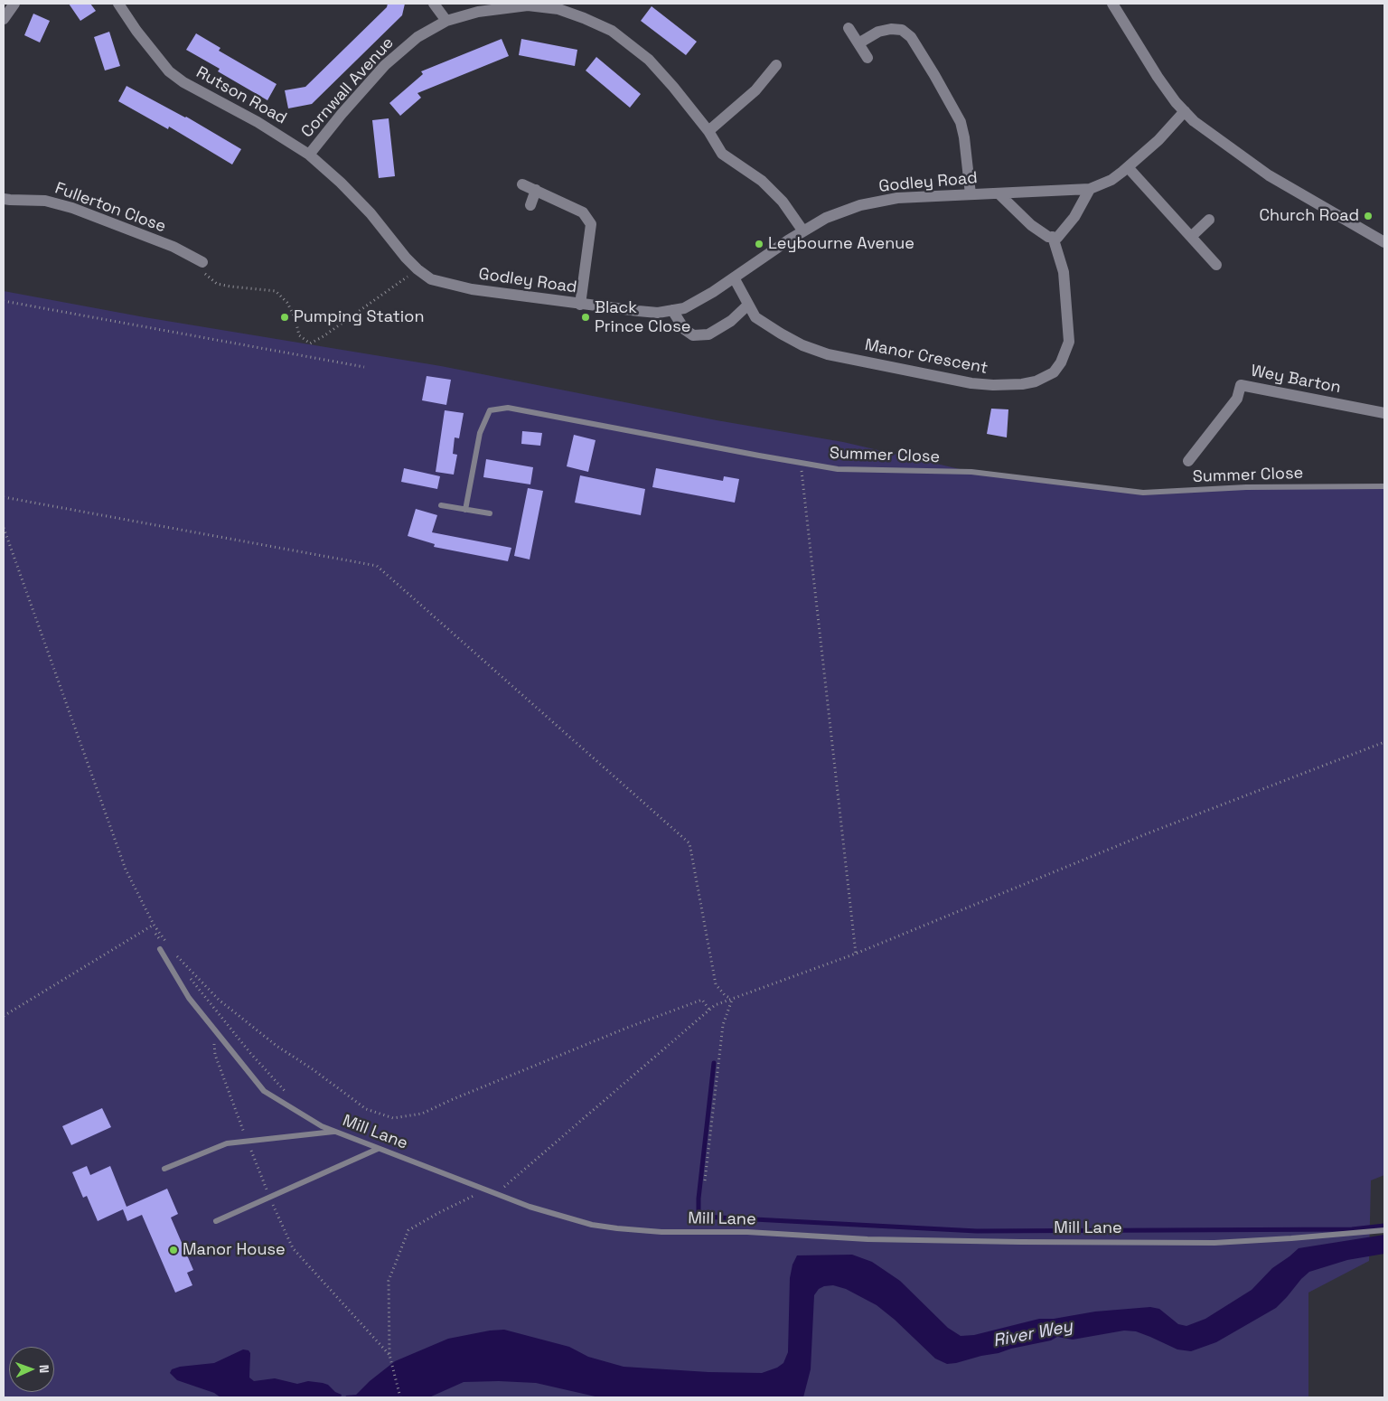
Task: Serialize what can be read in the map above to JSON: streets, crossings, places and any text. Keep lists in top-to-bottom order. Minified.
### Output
{"streets":{"street":["Cornwall Avenue","Rutson Road","Godley Road","Fullerton Close","Manor Crescent","Wey Barton"],"lane":["Summer Close","Mill Lane"]},"crossings":[["Cornwall Avenue","Rutson Road"],["Rutson Road","Godley Road"],["Godley Road","Manor Crescent"]],"water":["River Wey"],"places":["Church Road","Leybourne Avenue","Pumping Station","Black Prince Close","Manor House"],"north":"right"}
